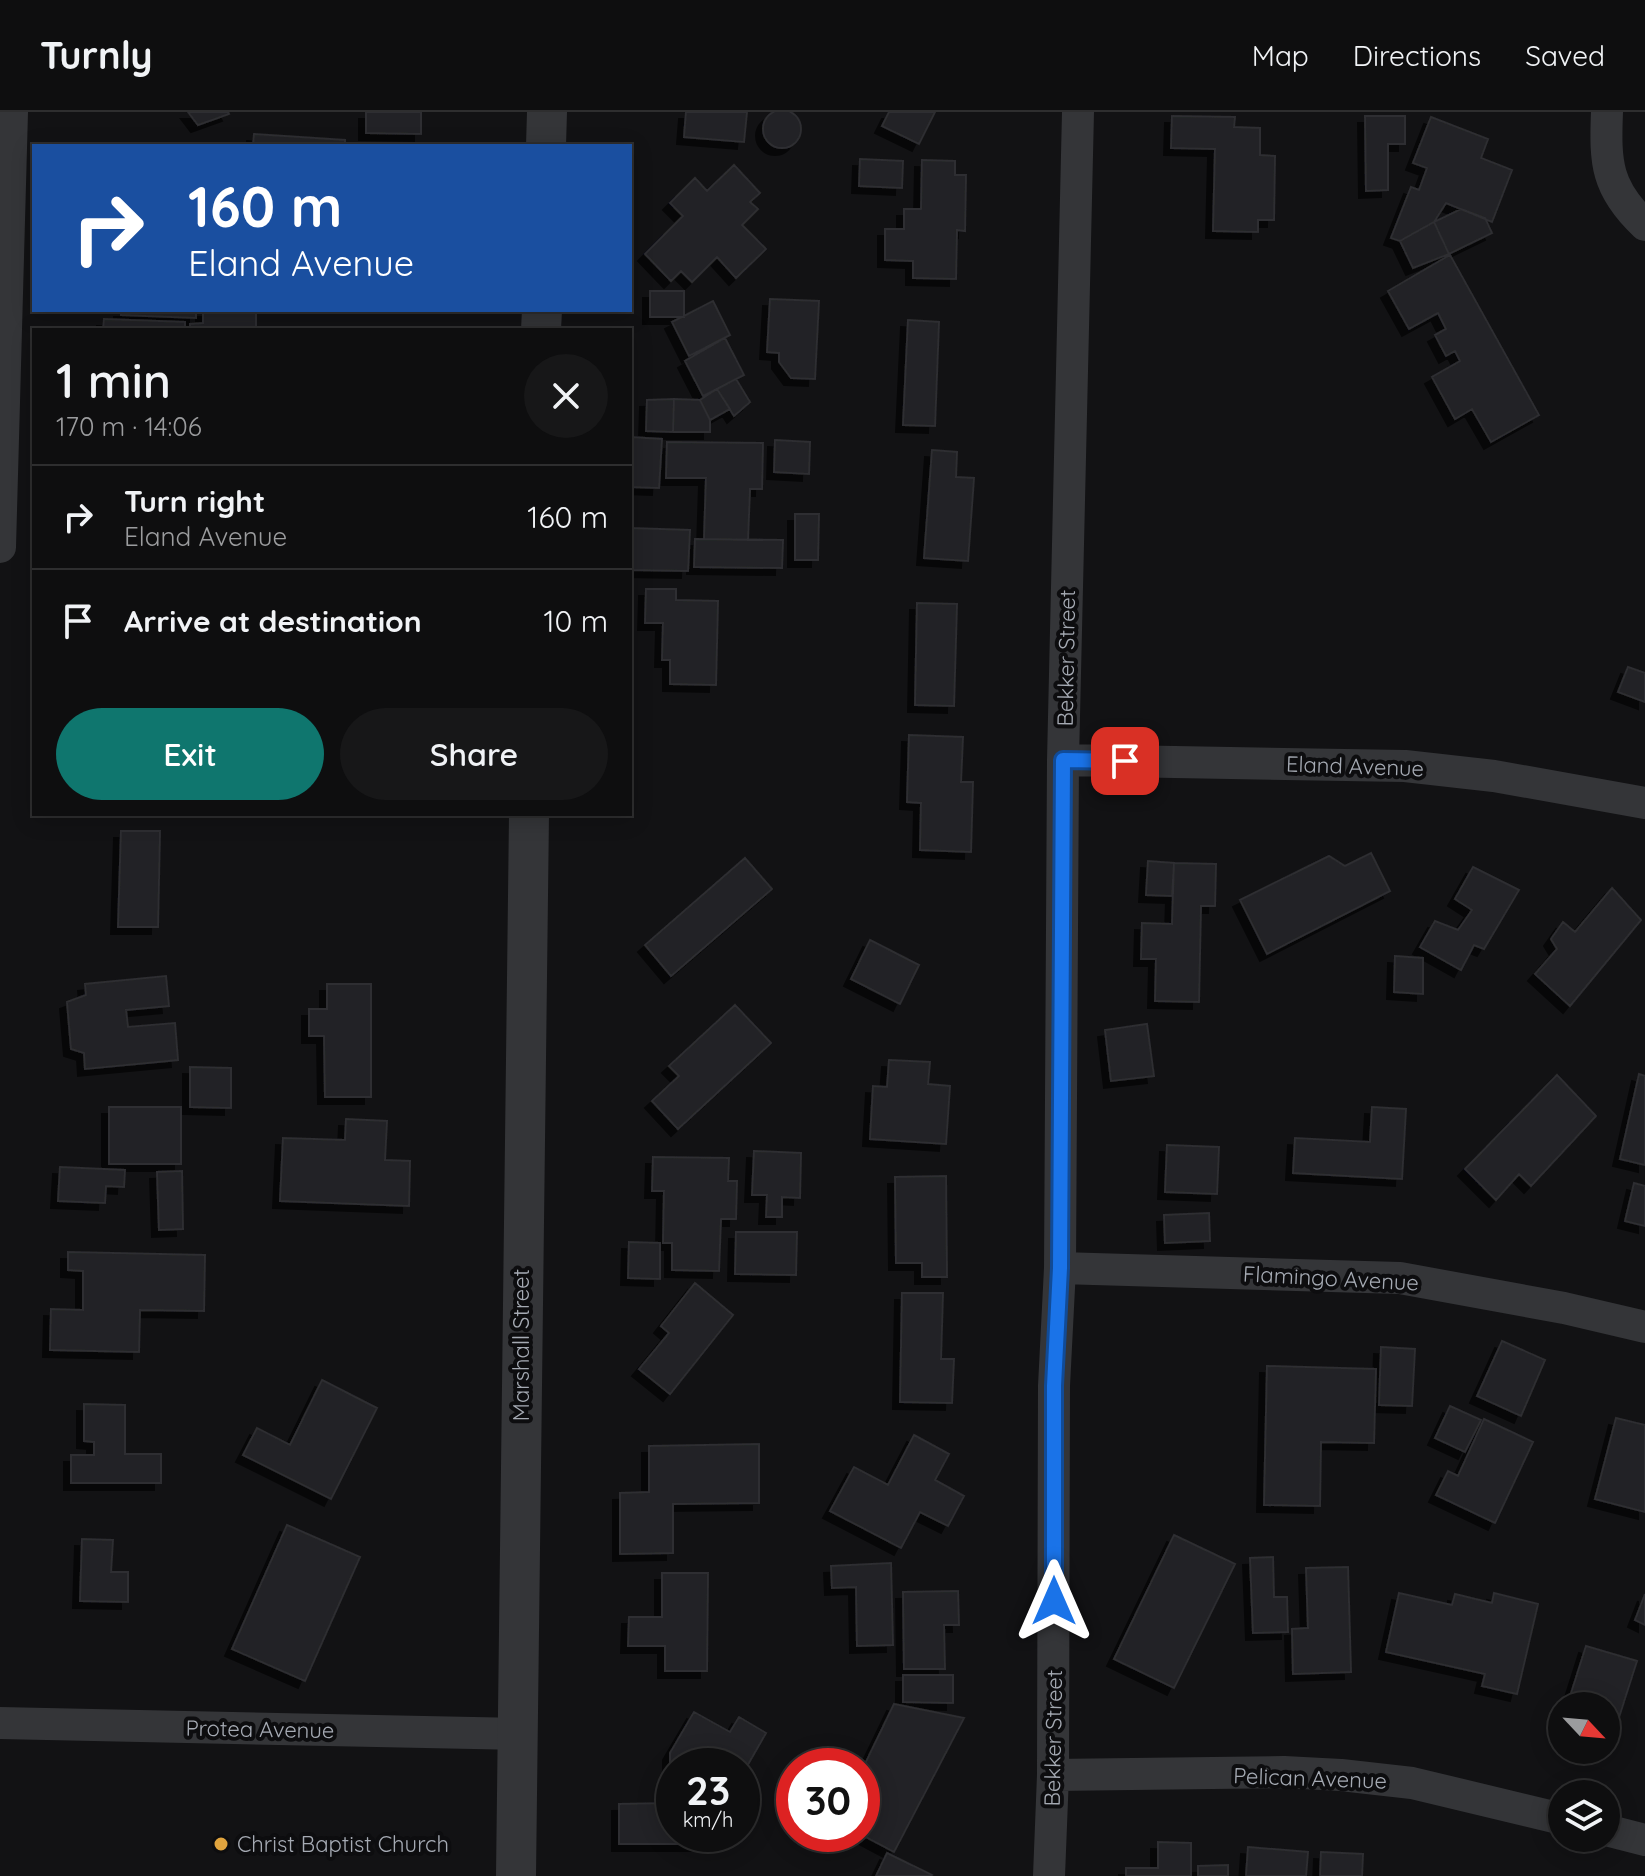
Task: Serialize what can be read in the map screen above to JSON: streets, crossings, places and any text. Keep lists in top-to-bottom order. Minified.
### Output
{"streets":{"street":["Bekker Street","Eland Avenue","Flamingo Avenue","Marshall Street","Protea Avenue","Pelican Avenue"]},"crossings":[["Bekker Street","Eland Avenue"],["Bekker Street","Flamingo Avenue"],["Bekker Street","Pelican Avenue"],["Marshall Street","Protea Avenue"]],"places":["Christ Baptist Church"],"north":"bottom right","page":{"header":"Turnly","nav":["Map","Directions","Saved"],"turn":["160 m","Eland Avenue"],"heading":["1 min","170 m · 14:06"],"list":[{"name":"Turn right","note":"Eland Avenue","value":"160 m"},{"name":"Arrive at destination","value":"10 m"}],"buttons":["Exit","Share"],"speed":"23 km/h","limit":"30"}}
